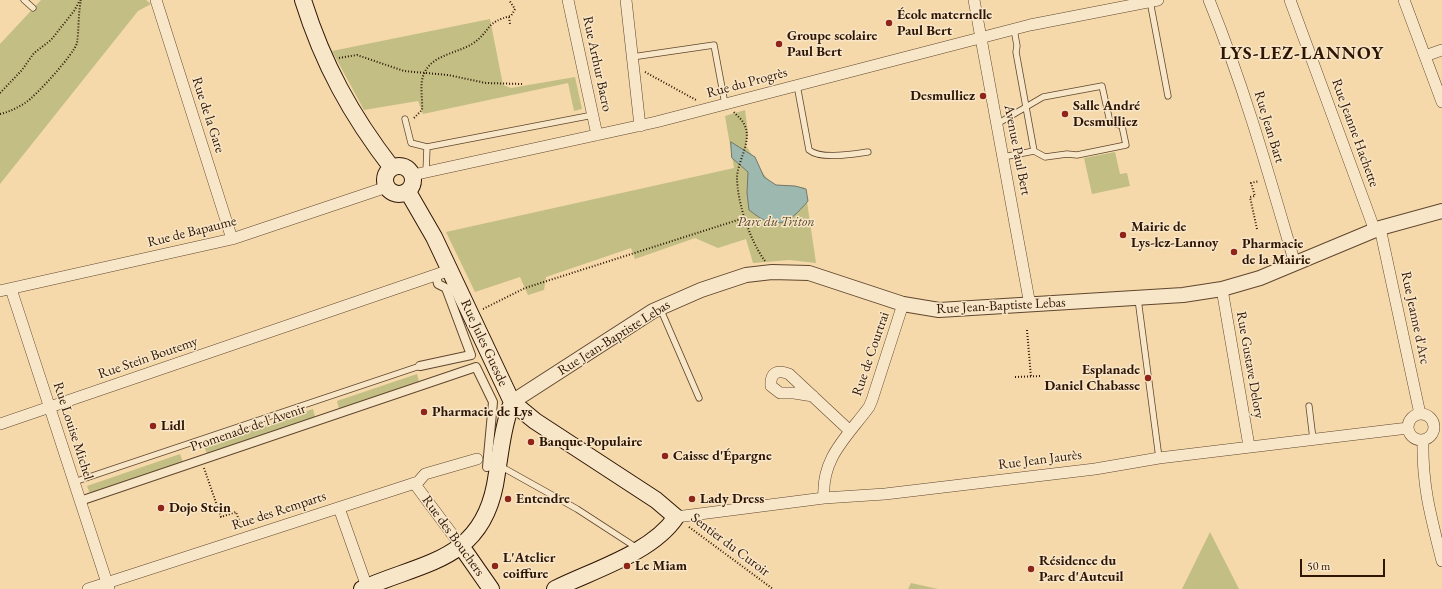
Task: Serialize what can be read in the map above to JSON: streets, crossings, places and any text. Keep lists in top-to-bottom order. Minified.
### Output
{"streets":{"main road":["Rue Jules Guesde","Rue des Bouchers"],"street":["Rue Arthur Bacro","Rue du Progrès","Rue de la Gare","Rue Jean Bart","Rue Jeanne Hachette","Avenue Paul Bert","Rue de Bapaume","Rue Jean-Baptiste Lebas","Rue Jeanne d'Arc","Rue de Courtrai","Rue Stein Boutemy","Rue Gustave Delory","Promenade de l'Avenir","Rue Louise Michel","Rue Jean Jaurès","Rue des Remparts"],"path":["Sentier du Curoir"]},"crossings":[["Rue Arthur Bacro","Rue du Progrès"],["Rue du Progrès","Avenue Paul Bert"],["Rue du Progrès","Rue de Bapaume"],["Rue du Progrès","Rue Jules Guesde"],["Rue de la Gare","Rue de Bapaume"],["Rue Jean Bart","Rue Jean-Baptiste Lebas"],["Rue Jeanne Hachette","Rue Jean-Baptiste Lebas"],["Rue Jeanne Hachette","Rue Jeanne d'Arc"],["Avenue Paul Bert","Rue Jean-Baptiste Lebas"],["Rue de Bapaume","Rue Jules Guesde"],["Rue de Bapaume","Rue Louise Michel"],["Rue Jean-Baptiste Lebas","Rue Jeanne d'Arc"],["Rue Jean-Baptiste Lebas","Rue Jules Guesde"],["Rue Jean-Baptiste Lebas","Rue de Courtrai"],["Rue Jean-Baptiste Lebas","Rue Gustave Delory"],["Rue Jeanne d'Arc","Rue Jean Jaurès"],["Rue Jules Guesde","Rue Stein Boutemy"],["Rue Jules Guesde","Rue Jean Jaurès"],["Rue Jules Guesde","Sentier du Curoir"],["Rue de Courtrai","Rue Jean Jaurès"],["Rue Stein Boutemy","Rue Louise Michel"],["Rue Gustave Delory","Rue Jean Jaurès"],["Promenade de l'Avenir","Rue Louise Michel"],["Rue Louise Michel","Rue des Remparts"],["Rue Jean Jaurès","Sentier du Curoir"],["Rue des Remparts","Rue des Bouchers"]],"districts":["LYS-LEZ-LANNOY"],"parks":["Parc du Triton"],"places":["École maternelle Paul Bert","Groupe scolaire Paul Bert","Desmulliez","Salle André Desmulliez","Mairie de Lys-lez-Lannoy","Pharmacie de la Mairie","Esplanade Daniel Chabasse","Pharmacie de Lys","Lidl","Banque Populaire","Caisse d'Épargne","Entendre","Lady Dress","Dojo Stein","L'Atelier coiffure","Le Miam","Résidence du Parc d'Auteuil"],"scale_bar":"50 m"}
